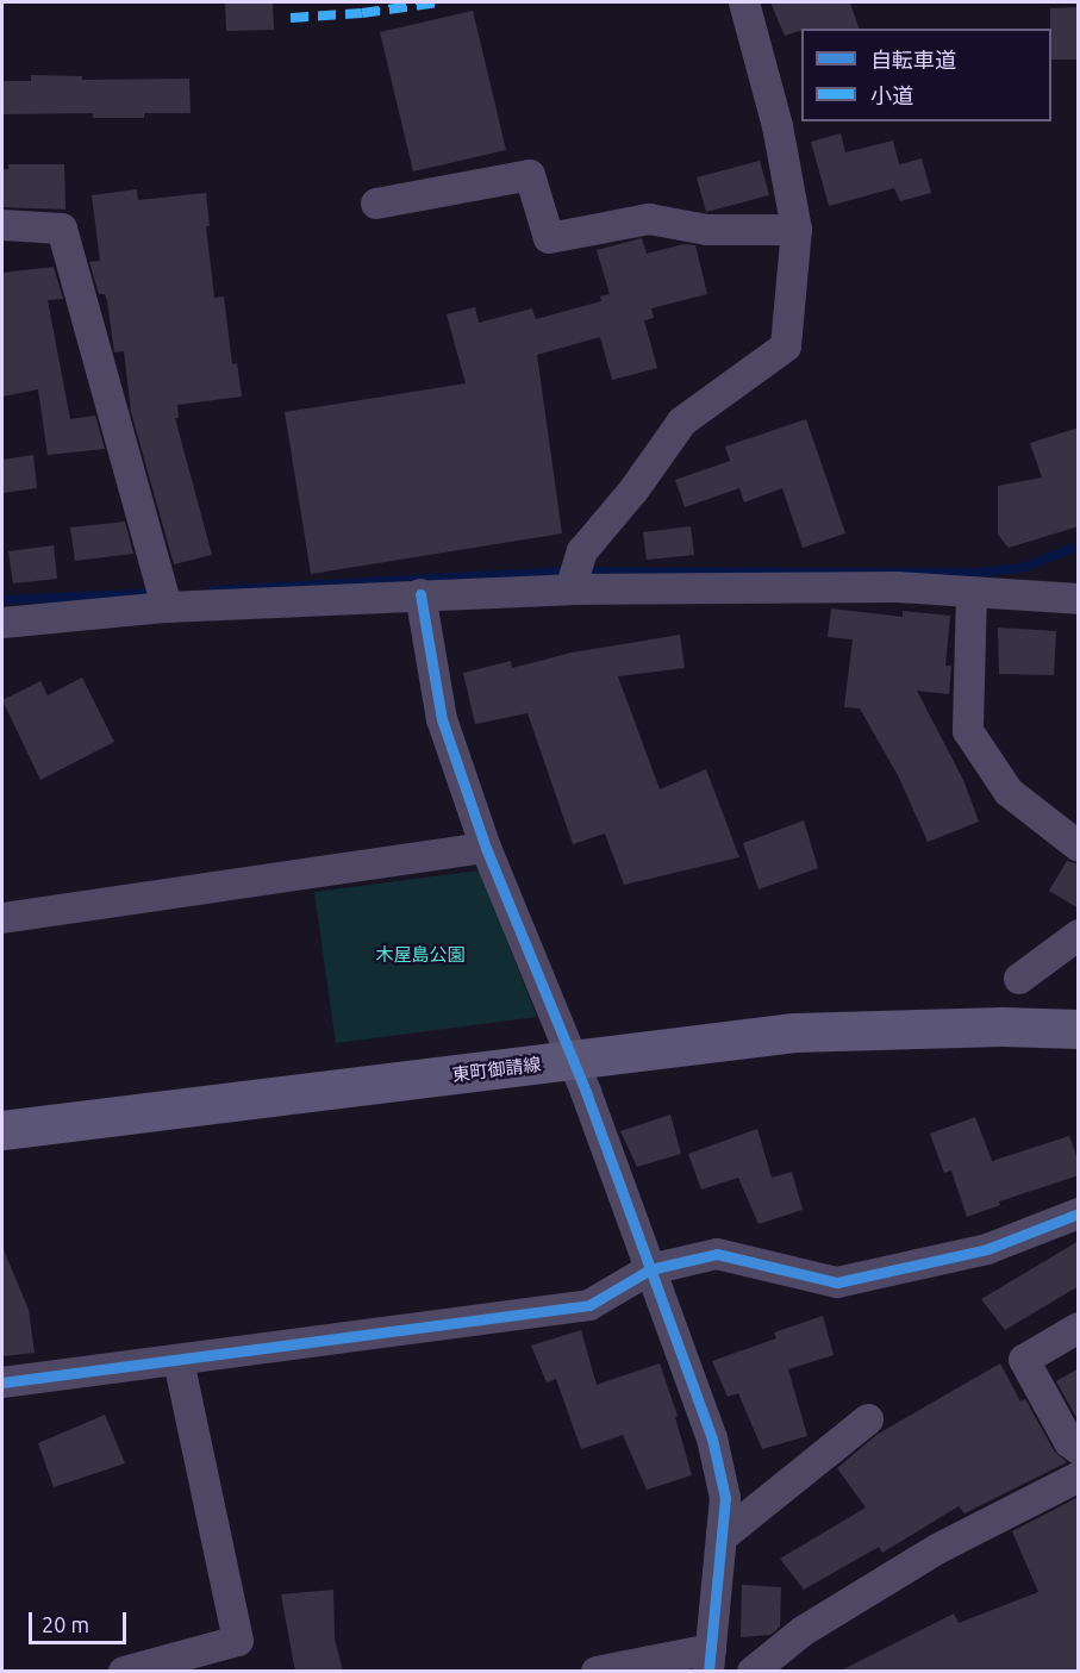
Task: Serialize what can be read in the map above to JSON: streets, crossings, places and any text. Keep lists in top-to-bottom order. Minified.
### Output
{"streets":{"street":["東町御請線"]},"parks":["木屋島公園"],"legend":["自転車道","小道"],"scale_bar":"20 m"}
